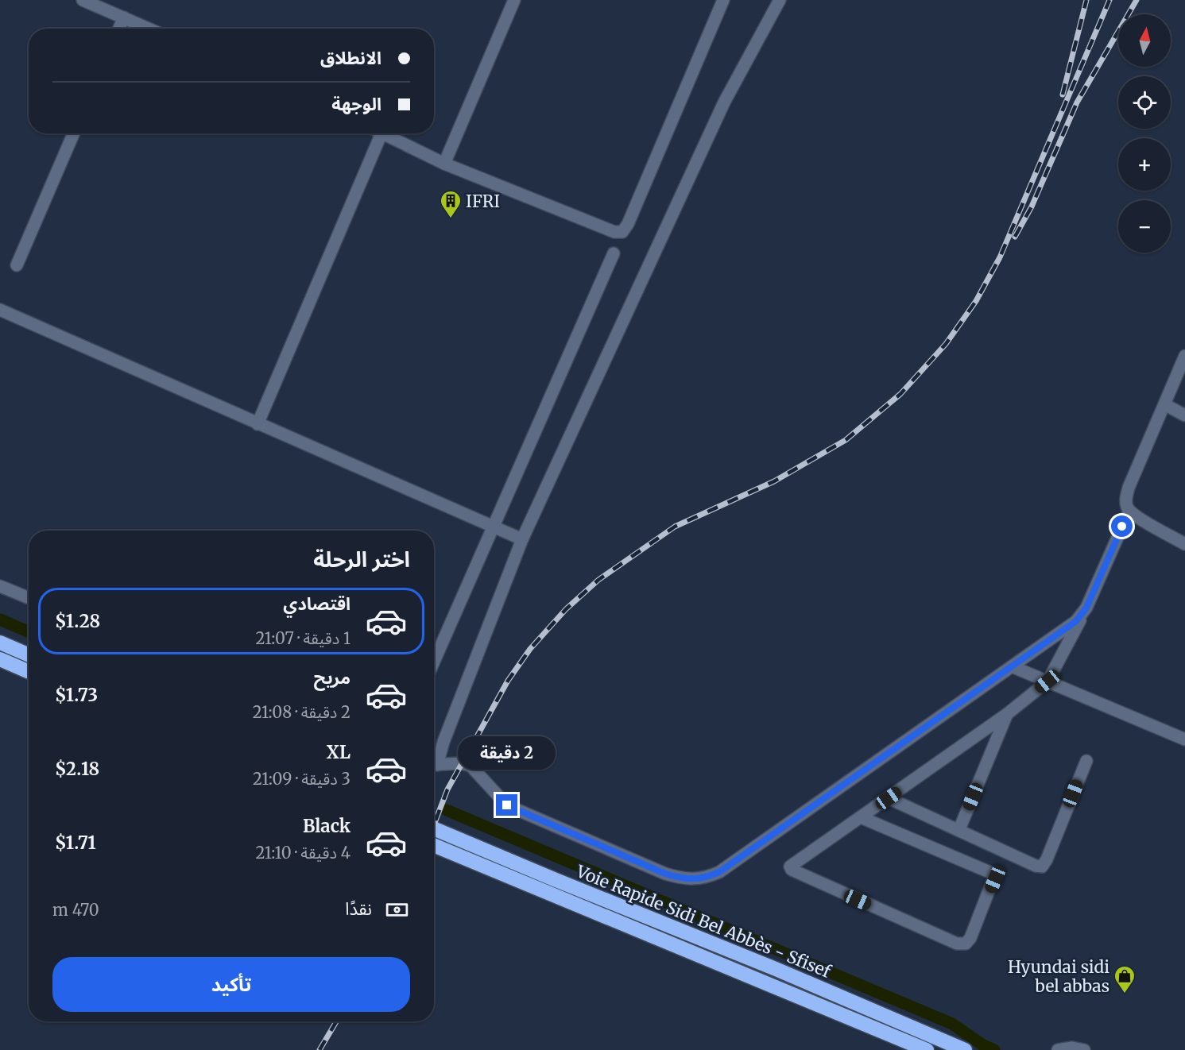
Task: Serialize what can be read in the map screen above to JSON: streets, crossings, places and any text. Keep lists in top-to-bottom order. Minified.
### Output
{"streets":{"highway":["Voie Rapide Sidi Bel Abbès - Sfisef"]},"places":{"building":["IFRI"],"shop":["Hyundai sidi bel abbas"]},"north":"top","page":{"map_buttons":["+","−"],"banner":["الانطلاق","الوجهة"],"heading":"اختر الرحلة","list":[{"name":"اقتصادي","note":"1 دقيقة · 21:07","value":"$1.28"},{"name":"مريح","note":"2 دقيقة · 21:08","value":"$1.73"},{"name":"XL","note":"3 دقيقة · 21:09","value":"$2.18"},{"name":"Black","note":"4 دقيقة · 21:10","value":"$1.71"}],"bubble":"2 دقيقة","pay":["نقدًا","470 m"],"buttons":"تأكيد"}}
